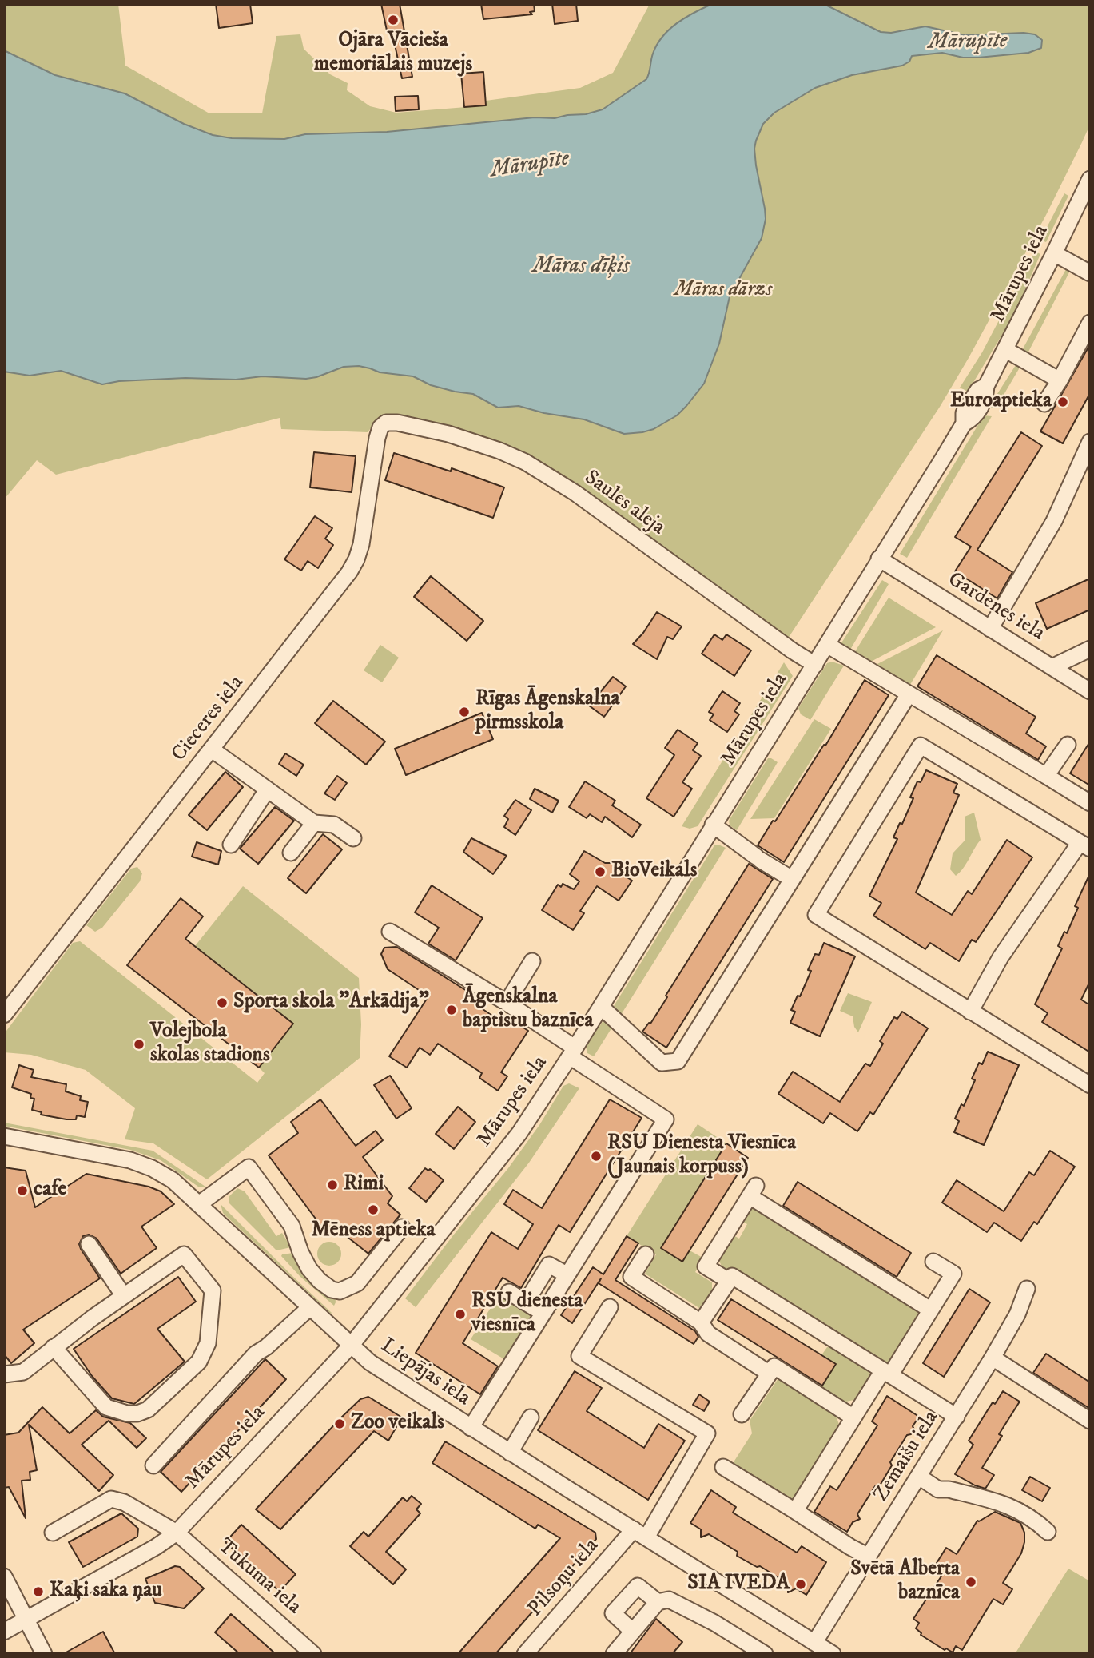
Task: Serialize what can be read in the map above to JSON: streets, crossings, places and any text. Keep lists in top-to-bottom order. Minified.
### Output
{"streets":{"street":["Mārupes iela","Saules aleja","Gardenes iela","Cieceres iela","Liepājas iela","Zemaišu iela","Tukuma iela","Pilsoņu iela"]},"crossings":[["Mārupes iela","Saules aleja"],["Mārupes iela","Gardenes iela"],["Mārupes iela","Liepājas iela"],["Mārupes iela","Tukuma iela"],["Saules aleja","Cieceres iela"],["Liepājas iela","Zemaišu iela"],["Liepājas iela","Pilsoņu iela"]],"water":["Mārupīte","Māras dīķis"],"parks":["Māras dārzs"],"places":["Ojāra Vācieša memoriālais muzejs","Euroaptieka","Rīgas Āgenskalna pirmsskola","BioVeikals","Sporta skola \"Arkādija\"","Āgenskalna baptistu baznīca","Volejbola skolas stadions","RSU Dienesta Viesnīca (Jaunais korpuss)","Rimi","cafe","Mēness aptieka","RSU dienesta viesnīca","Zoo veikals","Svētā Alberta baznīca","SIA IVEDA","Kaķi saka ņau"]}
